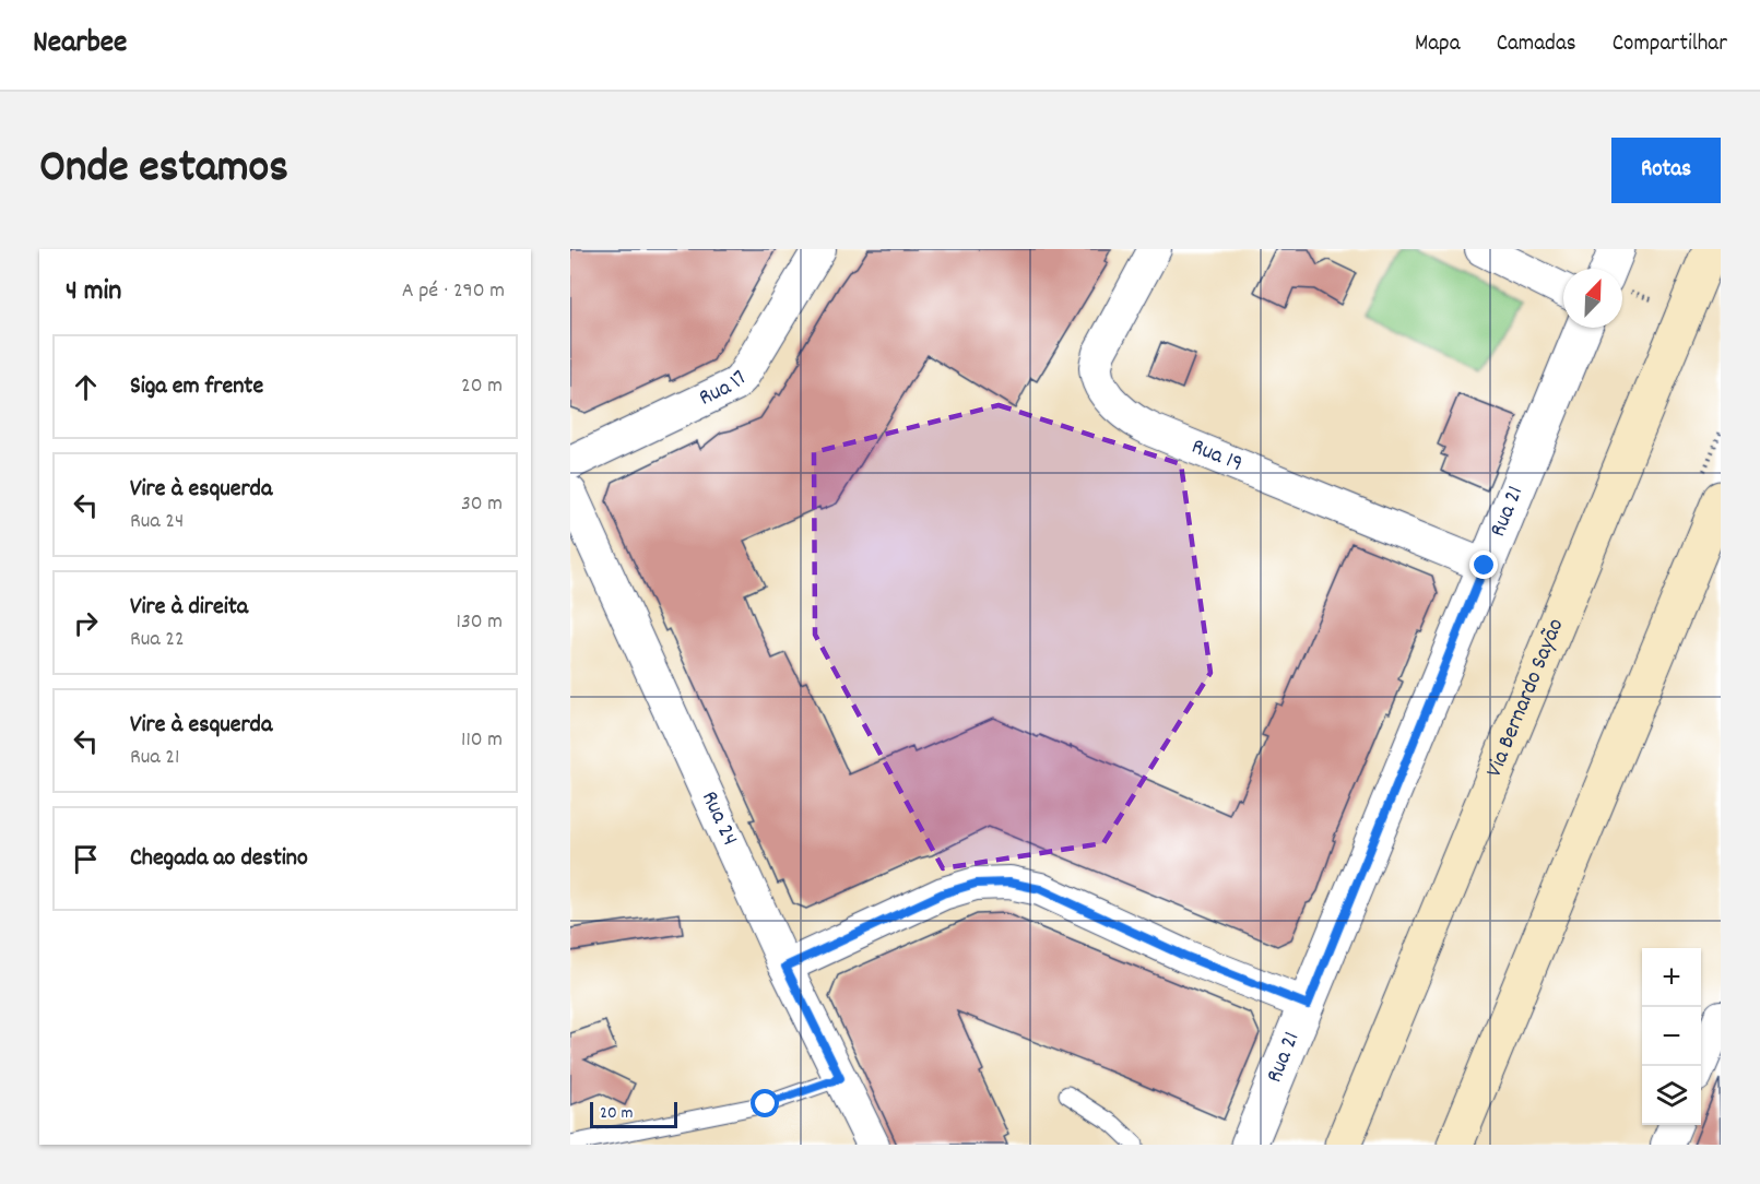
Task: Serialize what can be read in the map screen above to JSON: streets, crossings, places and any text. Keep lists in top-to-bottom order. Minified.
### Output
{"streets":{"main road":["Via Bernardo Sayão"],"street":["Rua 17","Rua 19","Rua 21","Rua 24"]},"crossings":[["Rua 19","Rua 21"]],"scale_bar":"20 m","north":"top right","page":{"header":"Nearbee","nav":["Mapa","Camadas","Compartilhar"],"title":"Onde estamos","buttons":"Rotas","heading":["4 min","A pé · 290 m"],"list":[["Siga em frente","20 m"],["Vire à esquerda","Rua 24","30 m"],["Vire à direita","Rua 22","130 m"],["Vire à esquerda","Rua 21","110 m"],"Chegada ao destino"],"map_buttons":["+","−"],"scale":"20 m"}}
